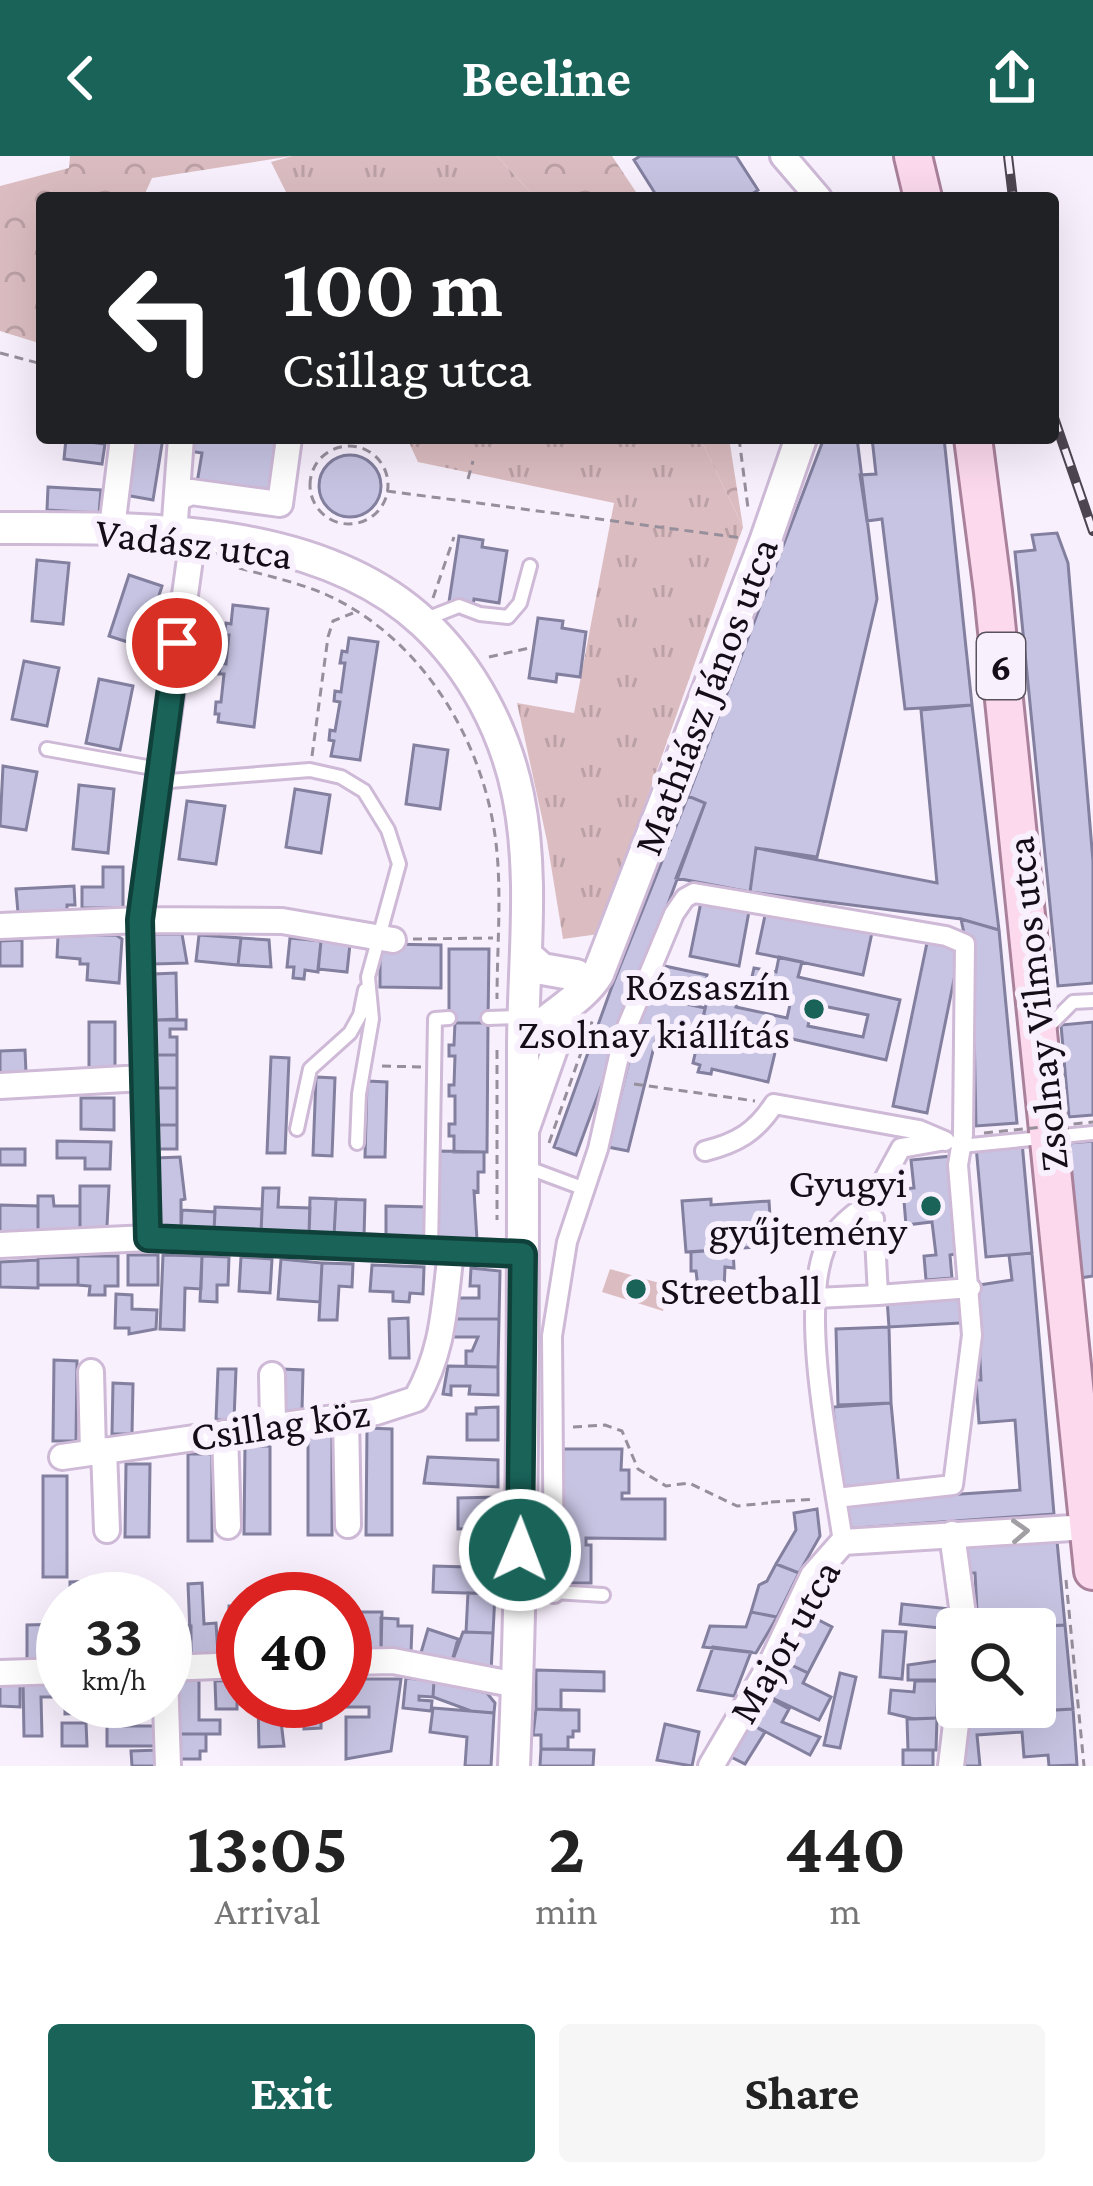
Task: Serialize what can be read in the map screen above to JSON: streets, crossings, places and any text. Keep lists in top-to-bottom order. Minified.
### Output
{"streets":{"main road":["6","Zsolnay Vilmos utca"],"street":["Vadász utca","Mathiász János utca","Csillag köz","Major utca"]},"crossings":[["Vadász utca","Mathiász János utca"],["Zsolnay Vilmos utca","Major utca"]],"places":["Rózsaszín Zsolnay kiállítás","Gyugyi gyűjtemény","Streetball"],"page":{"header":"Beeline","turn":["100 m","Csillag utca"],"speed":"33 km/h","limit":"40","eta":["13:05","Arrival","2","min","440","m"],"buttons":["Exit","Share"]}}
